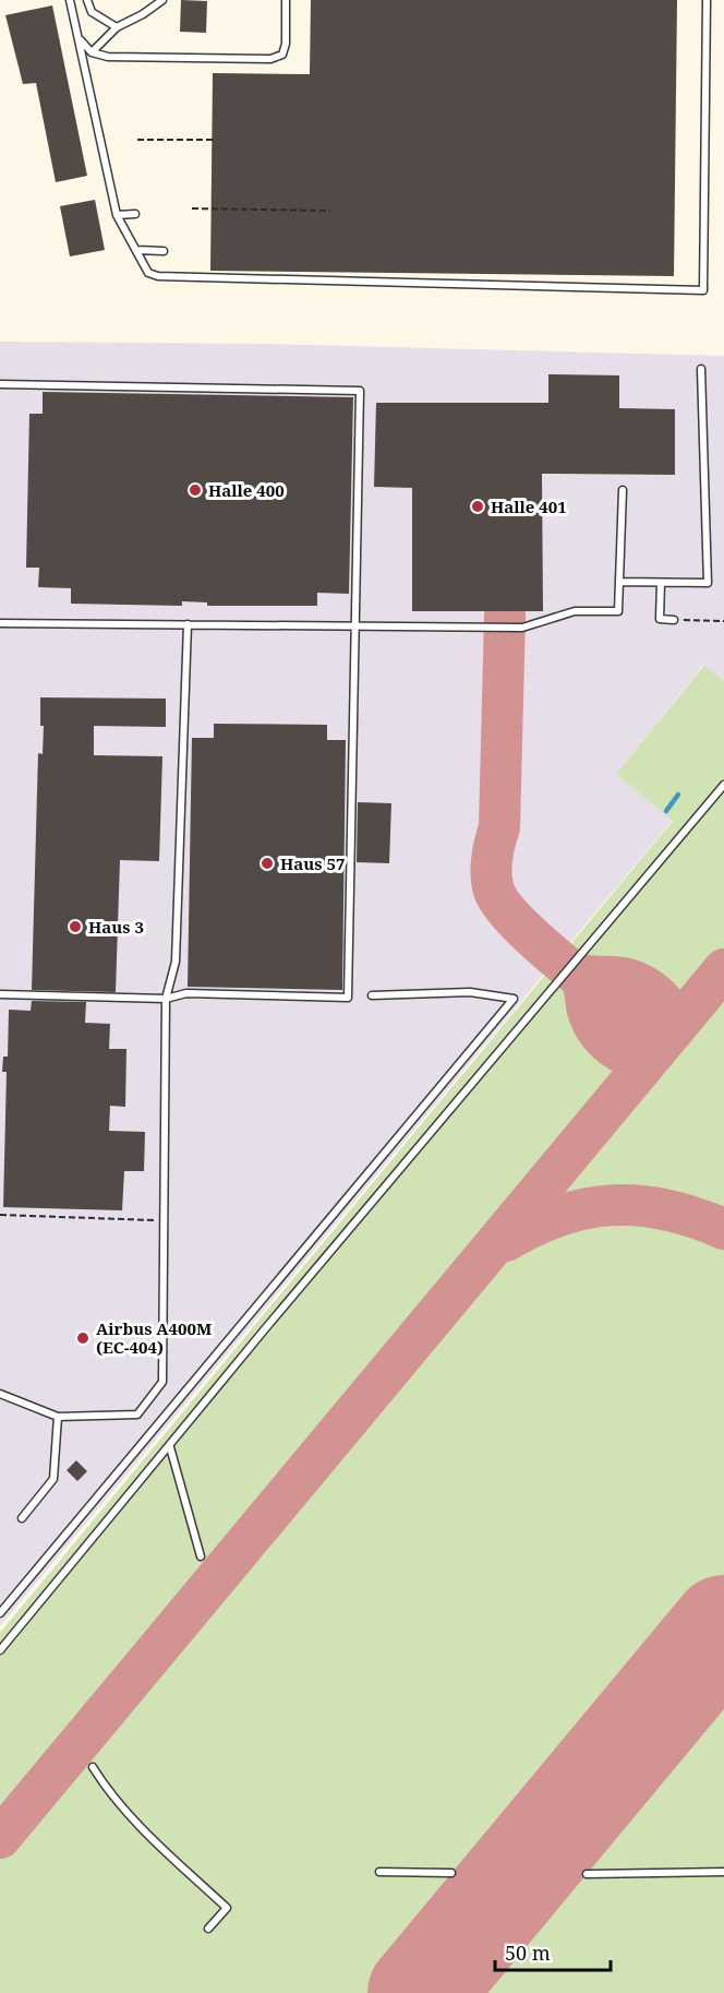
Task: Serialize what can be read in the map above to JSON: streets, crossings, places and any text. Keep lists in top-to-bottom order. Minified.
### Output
{"places":["Halle 400","Halle 401","Haus 57","Haus 3","Airbus A400M (EC-404)"],"scale_bar":"50 m"}
